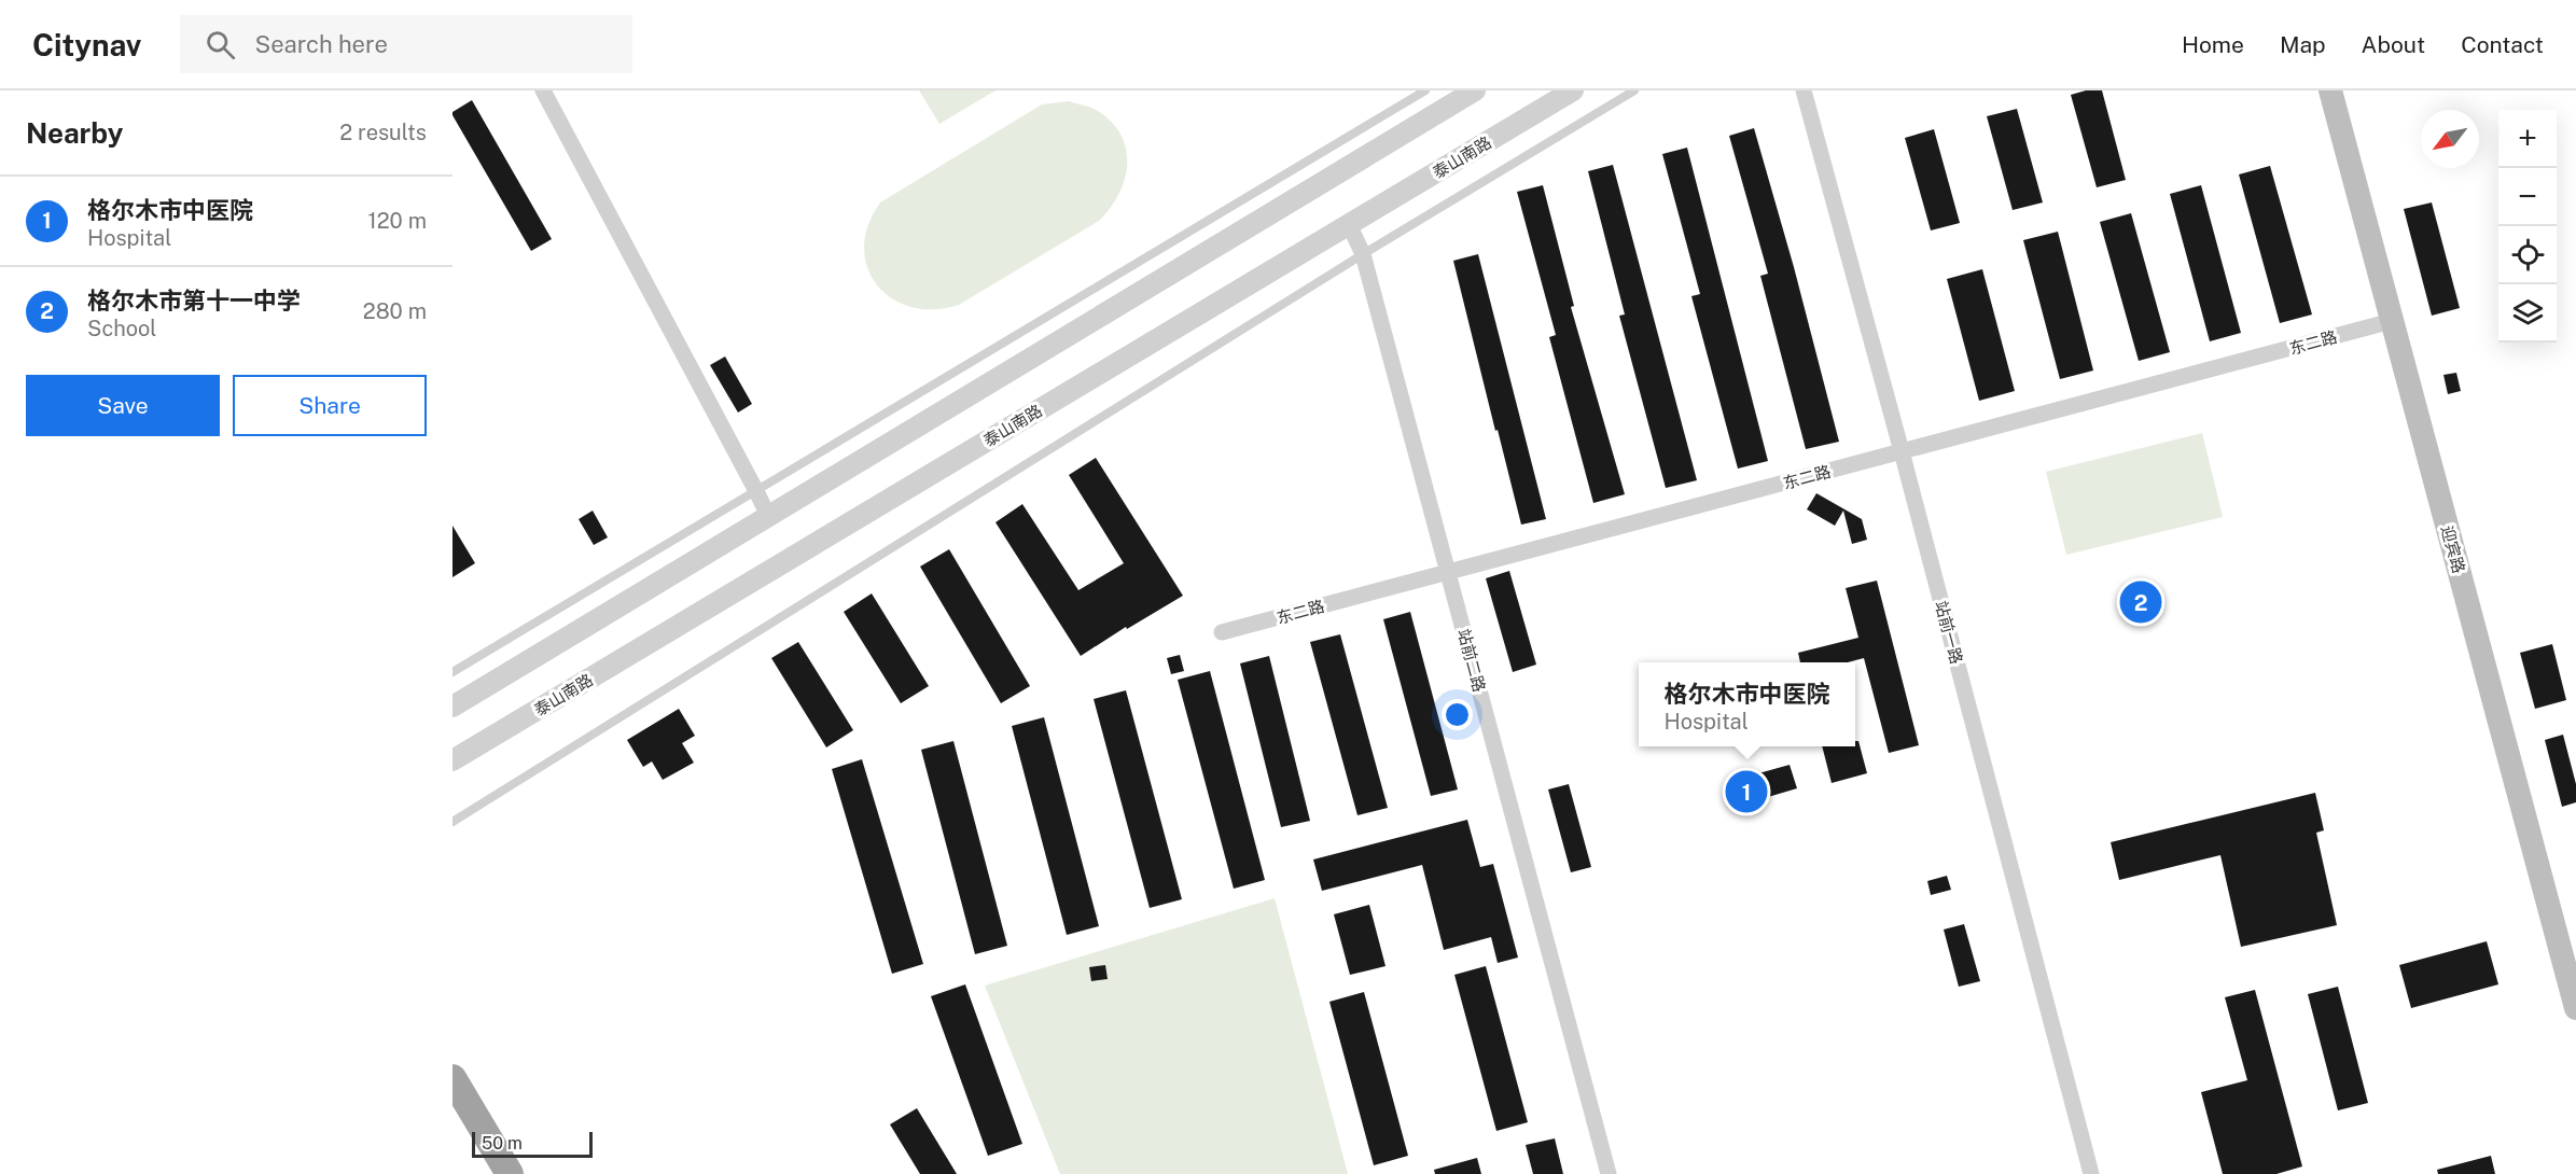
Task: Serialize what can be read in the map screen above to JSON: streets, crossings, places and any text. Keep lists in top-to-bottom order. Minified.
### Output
{"streets":{"main road":["迎宾路"],"street":["泰山南路","东二路","站前一路","站前二路"]},"crossings":[["泰山南路","站前二路"],["东二路","迎宾路"],["东二路","站前一路"],["东二路","站前二路"]],"scale_bar":"50 m","north":"bottom left","page":{"header":"Citynav","search":"Search here","nav":["Home","Map","About","Contact"],"heading":["Nearby","2 results"],"map_buttons":["+","−"],"list":[{"mark":"1","name":"格尔木市中医院","note":"Hospital","value":"120 m"},{"mark":"2","name":"格尔木市第十一中学","note":"School","value":"280 m"}],"buttons":["Save","Share"],"pins":["2","1"],"popup":["格尔木市中医院","Hospital"],"scale":"50 m"}}
